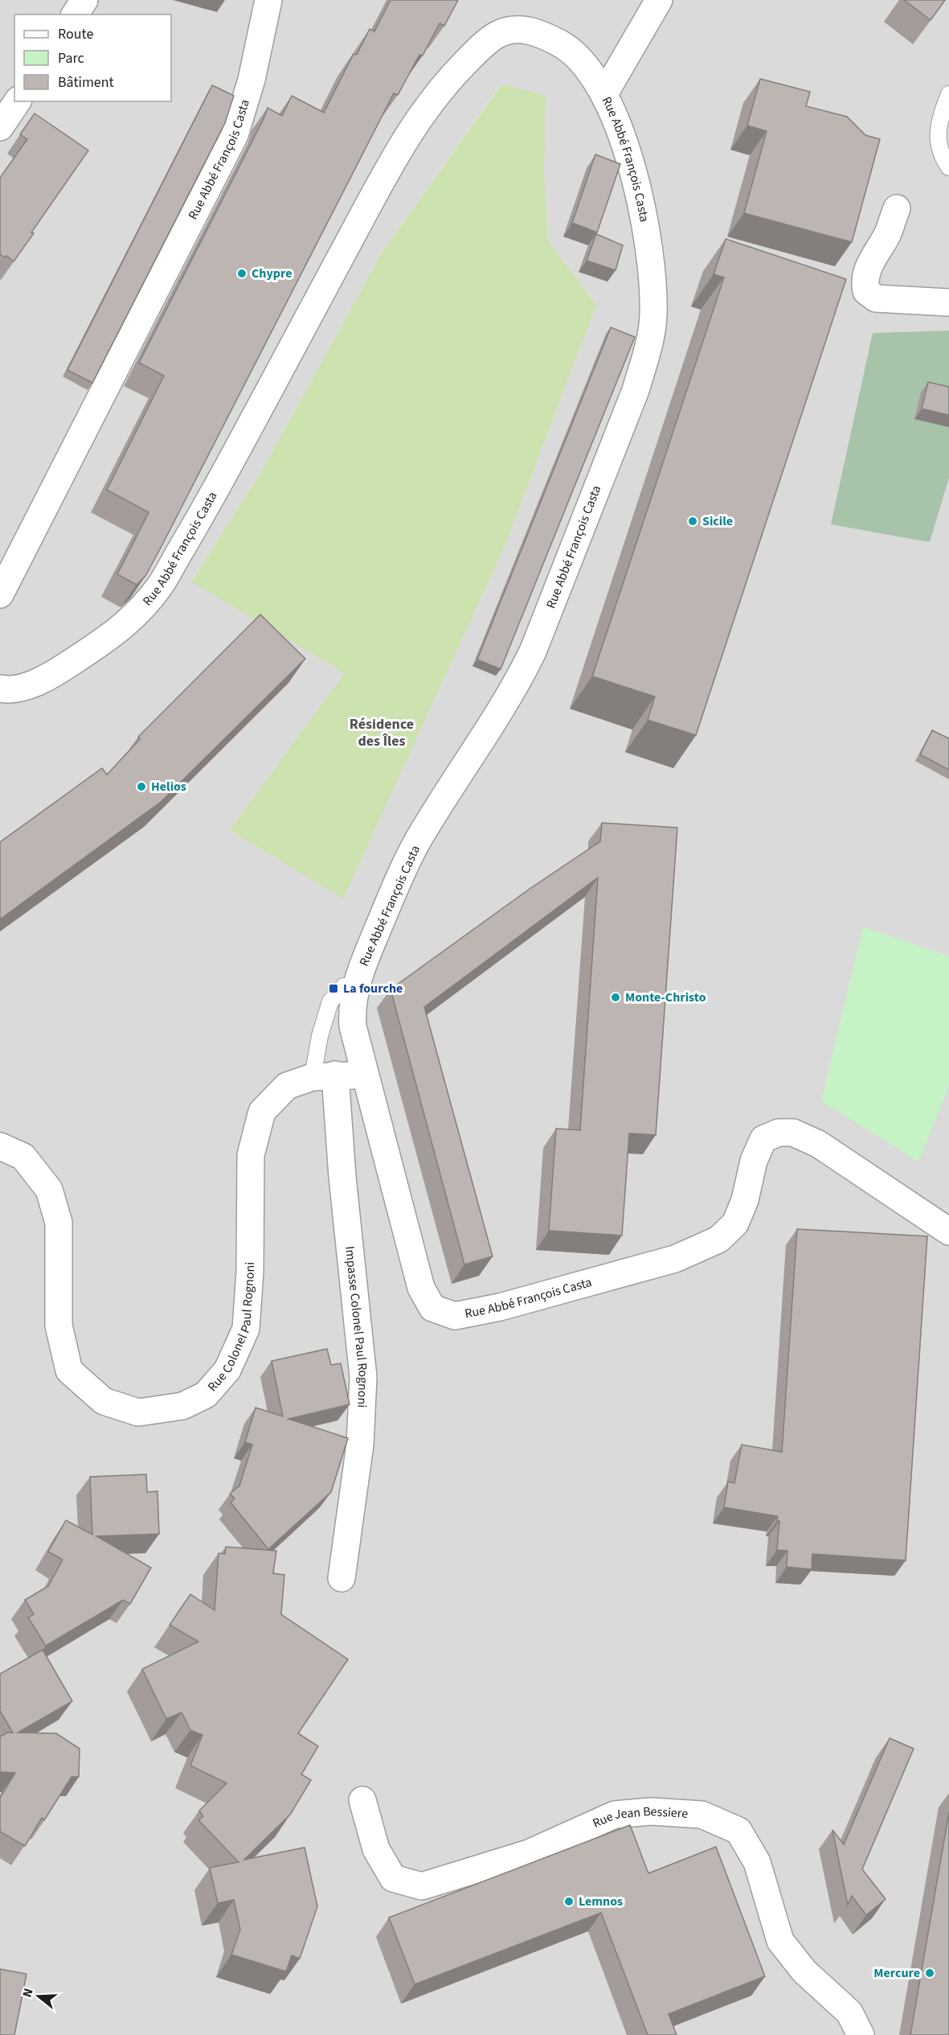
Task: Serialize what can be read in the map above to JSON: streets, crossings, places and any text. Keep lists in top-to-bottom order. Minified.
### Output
{"streets":{"street":["Rue Abbé François Casta","Rue Colonel Paul Rognoni","Impasse Colonel Paul Rognoni","Rue Jean Bessiere"]},"crossings":[["Rue Abbé François Casta","Rue Colonel Paul Rognoni"],["Rue Colonel Paul Rognoni","Impasse Colonel Paul Rognoni"]],"districts":["Résidence des Îles"],"places":{"other":["Chypre","Sicile","Helios","Monte-Christo","Lemnos","Mercure"],"transit":["La fourche"]},"legend":["Route","Parc","Bâtiment"],"north":"left"}
